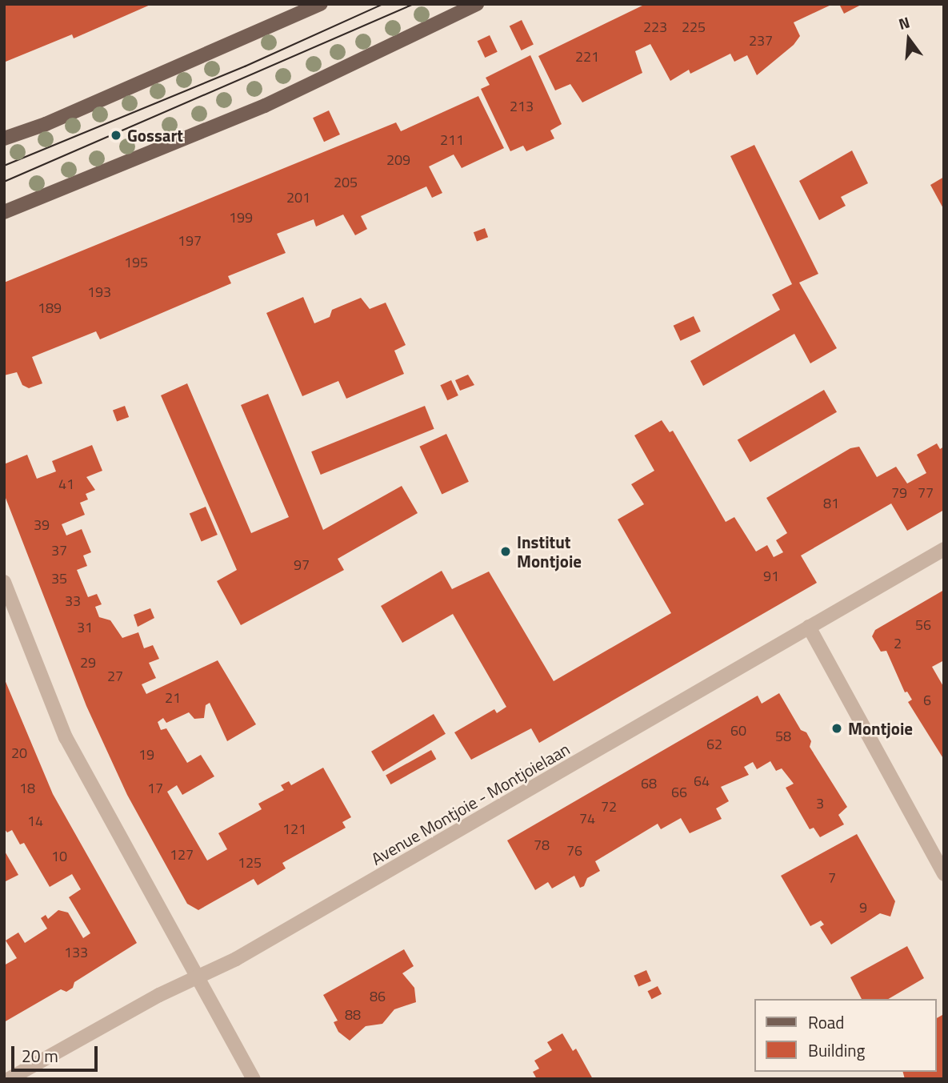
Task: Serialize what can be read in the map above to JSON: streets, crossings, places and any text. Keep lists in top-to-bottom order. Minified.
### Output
{"streets":{"street":["Avenue Montjoie - Montjoielaan"]},"places":["Gossart","Institut Montjoie","Montjoie"],"house_numbers":["223","225","237","221","213","211","209","205","201","199","197","195","193","189","41","79","77","81","39","37","97","91","35","33","56","31","2","29","27","21","6","60","58","62","20","19","64","68","18","17","66","3","72","74","14","121","78","76","127","10","125","7","9","133","86","88"],"legend":["Road","Building"],"scale_bar":"20 m","north":"top"}
